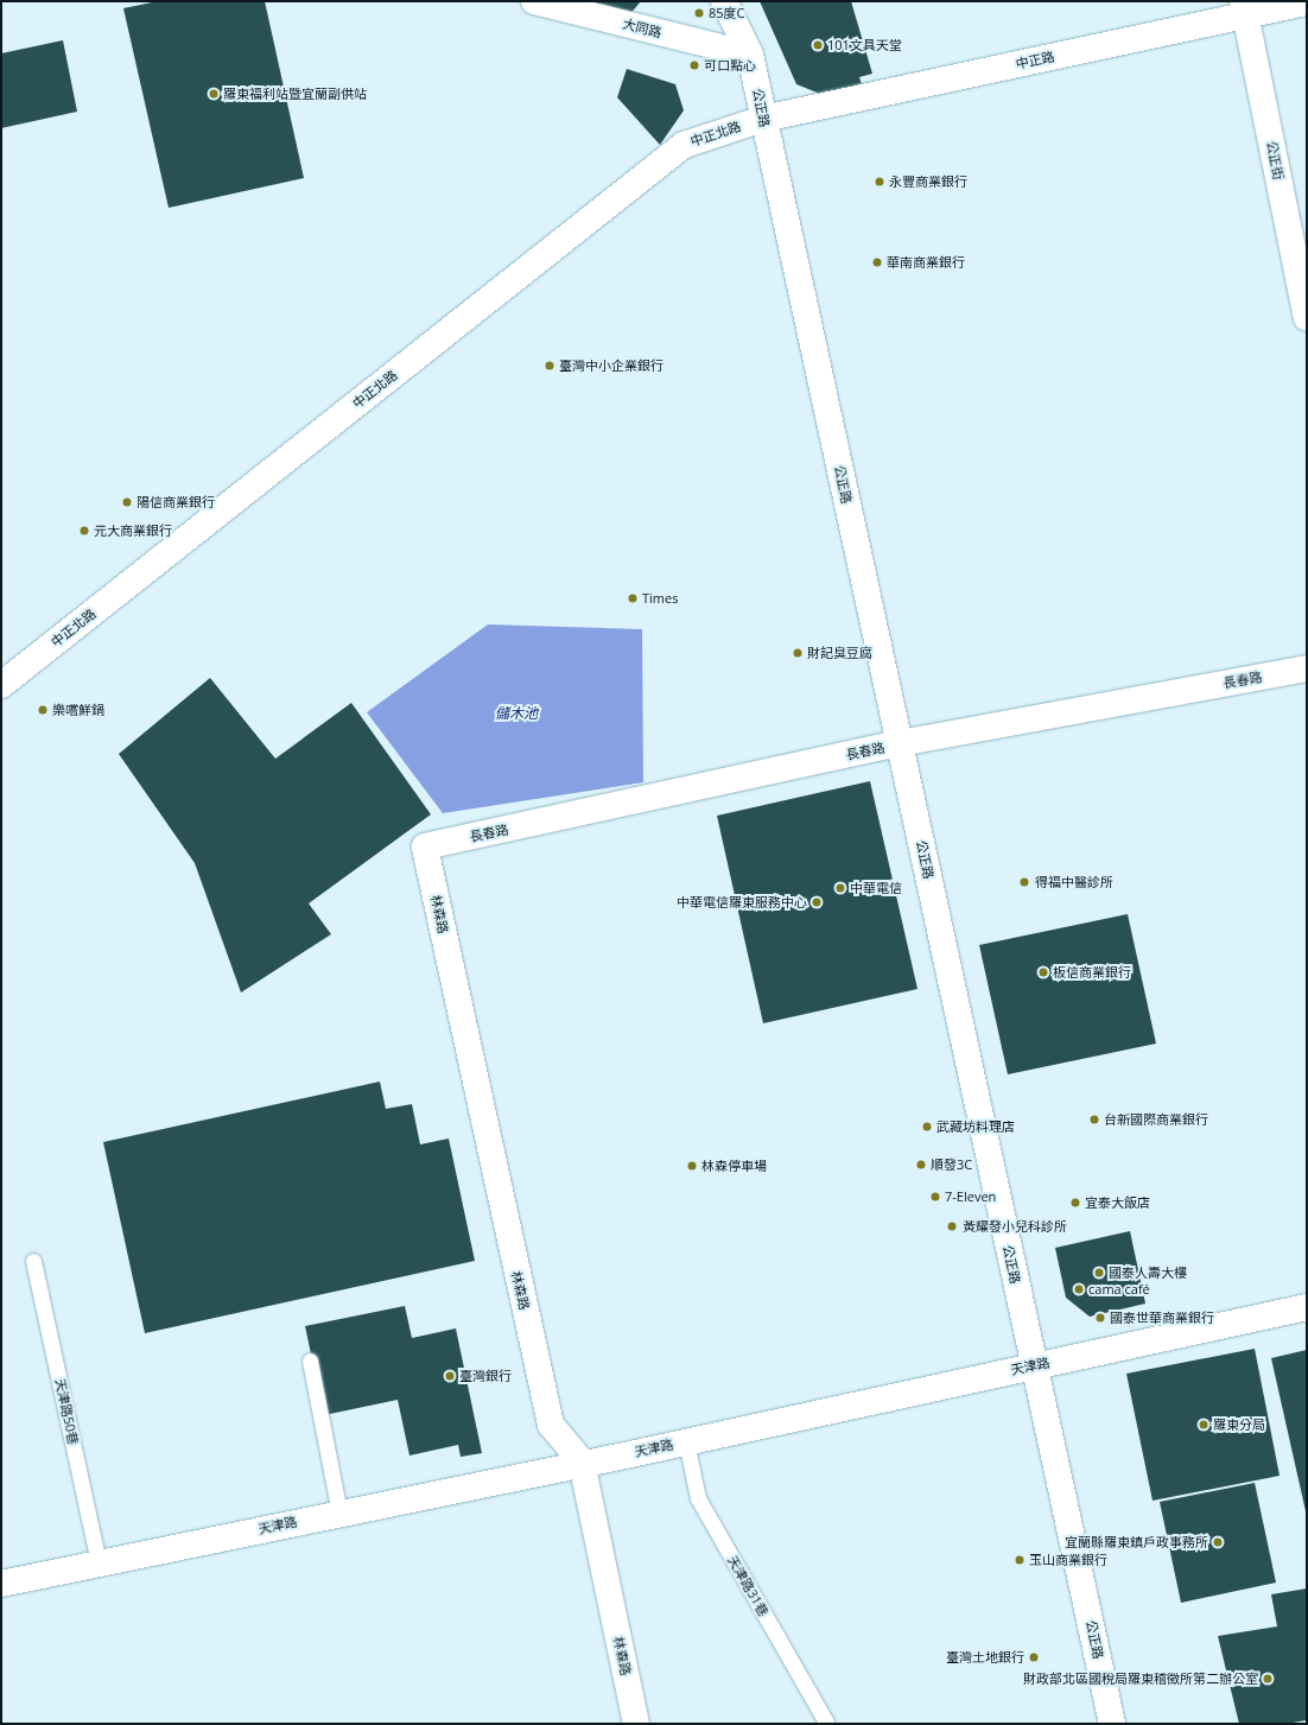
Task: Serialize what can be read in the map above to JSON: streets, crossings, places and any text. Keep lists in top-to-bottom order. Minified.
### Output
{"streets":{"street":["大同路","中正路","公正路","中正北路","公正街","長春路","林森路","天津路"],"lane":["天津路50巷","天津路31巷"]},"crossings":[["大同路","公正路"],["中正路","公正路"],["中正路","中正北路"],["中正路","公正街"],["公正路","中正北路"],["公正路","長春路"],["公正路","天津路"],["長春路","林森路"],["林森路","天津路"],["天津路","天津路50巷"],["天津路","天津路31巷"]],"water":["儲木池"],"places":["85度C","101文具天堂","可口點心","羅東福利站暨宜蘭副供站","永豐商業銀行","華南商業銀行","臺灣中小企業銀行","陽信商業銀行","元大商業銀行","Times","財記臭豆腐","樂嚐鮮鍋","得福中醫診所","中華電信","中華電信羅東服務中心","板信商業銀行","台新國際商業銀行","武藏坊料理店","順發3C","林森停車場","7-Eleven","宜泰大飯店","黃耀發小兒科診所","國泰人壽大樓","cama café","國泰世華商業銀行","臺灣銀行","羅東分局","宜蘭縣羅東鎮戶政事務所","玉山商業銀行","臺灣土地銀行","財政部北區國稅局羅東稽徵所第二辦公室"]}
